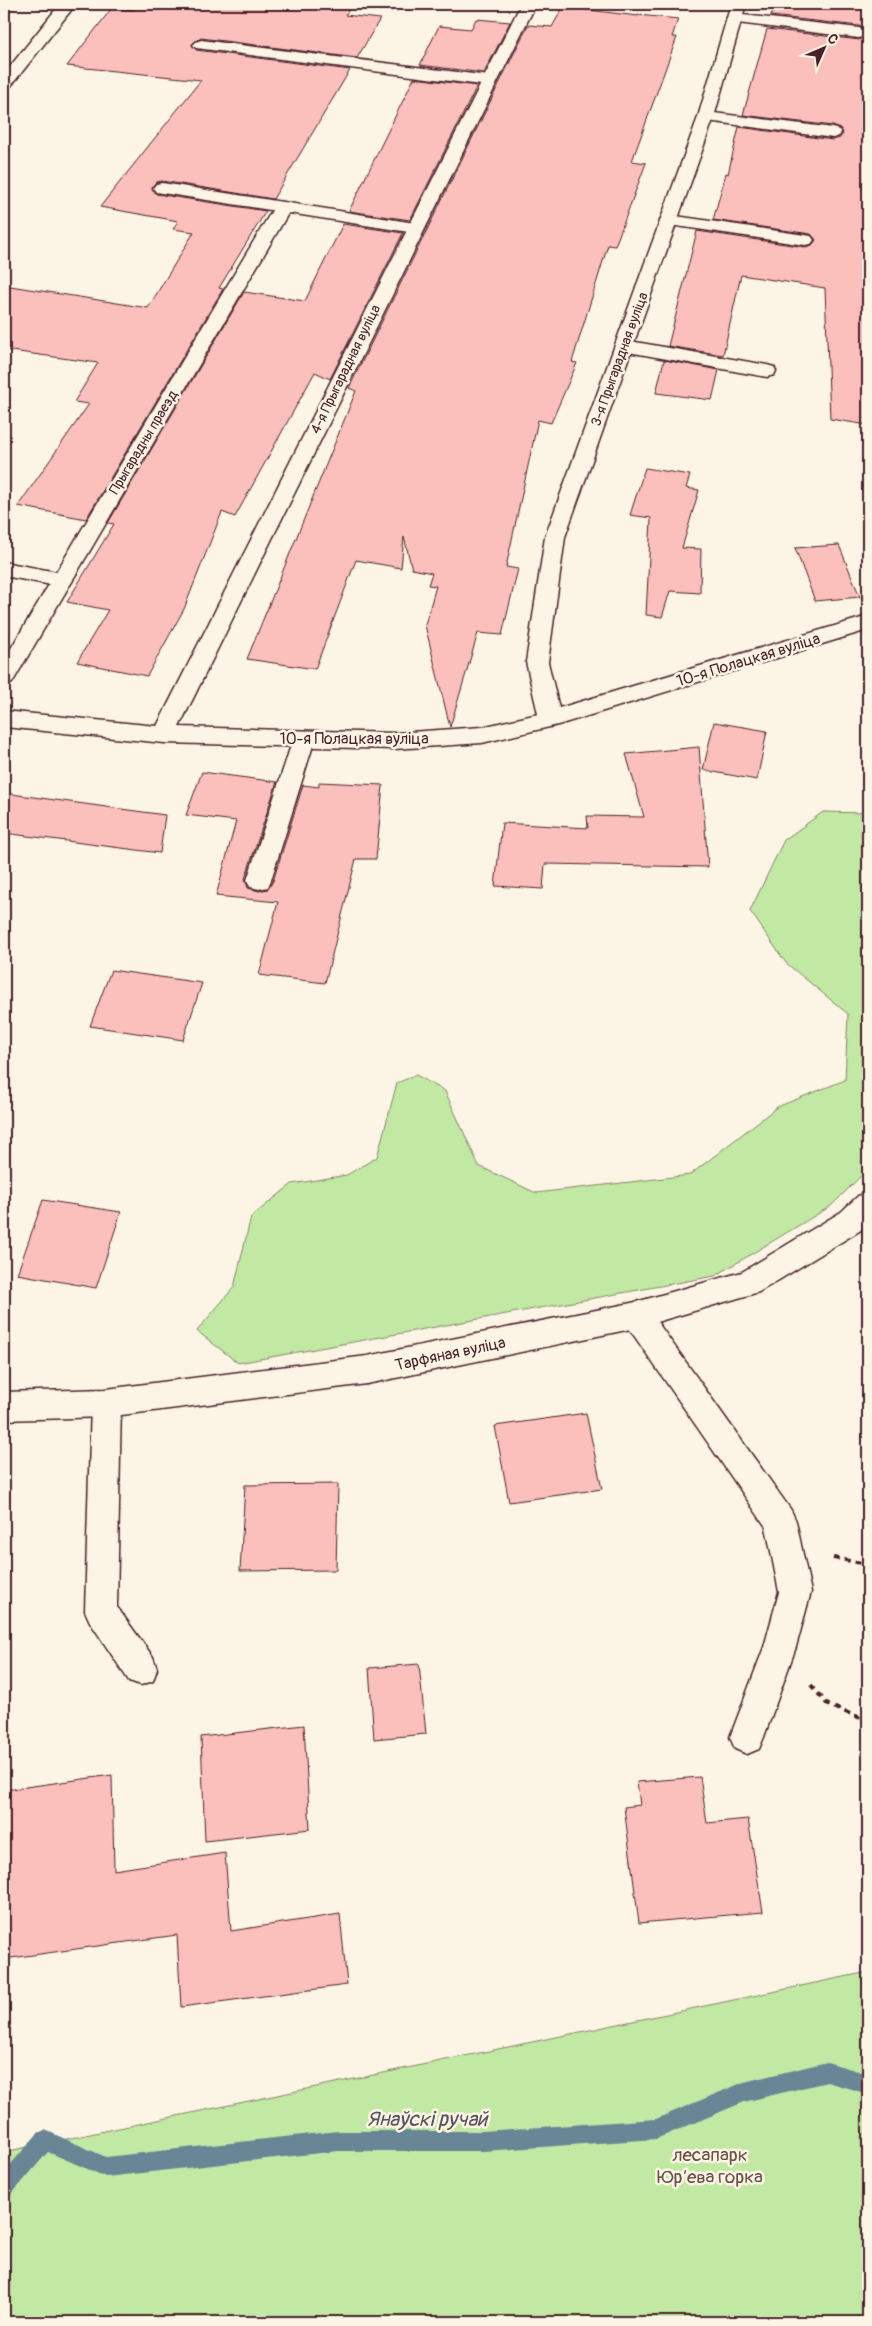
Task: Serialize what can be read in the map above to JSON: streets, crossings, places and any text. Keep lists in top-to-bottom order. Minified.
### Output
{"streets":{"street":["3-я Прыгарадная вуліца","4-я Прыгарадная вуліца","Прыгарадны праезд","10-я Полацкая вуліца","Тарфяная вуліца"]},"crossings":[["3-я Прыгарадная вуліца","10-я Полацкая вуліца"],["4-я Прыгарадная вуліца","10-я Полацкая вуліца"]],"water":["Янаўскі ручай"],"parks":["лесапарк Юрʼева горка"],"north":"top right"}
